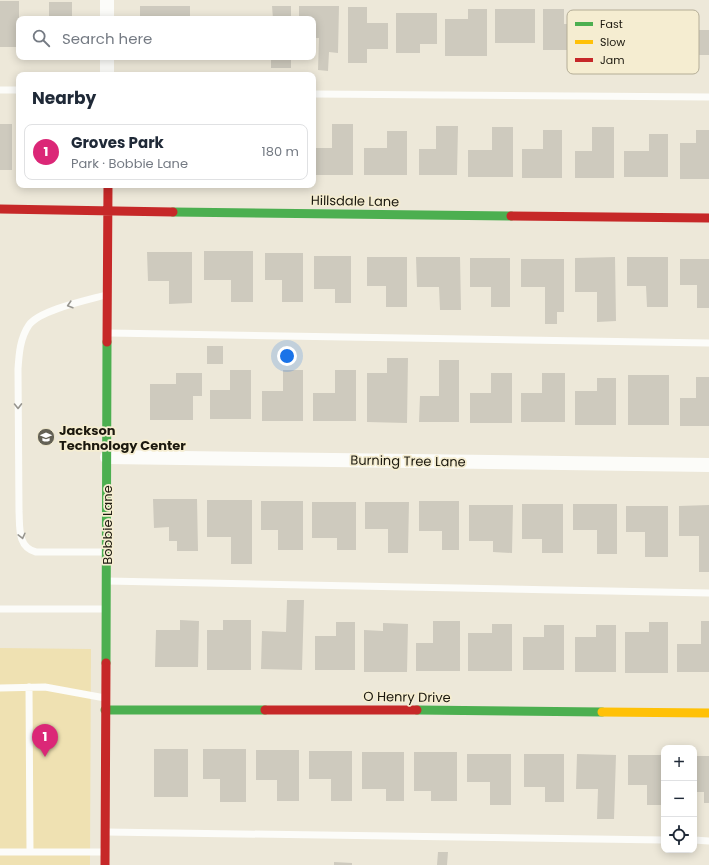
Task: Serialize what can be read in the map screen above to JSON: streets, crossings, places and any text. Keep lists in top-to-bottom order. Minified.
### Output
{"streets":{"street":["Hillsdale Lane","Burning Tree Lane","Bobbie Lane","O Henry Drive"]},"crossings":[["Hillsdale Lane","Bobbie Lane"],["Burning Tree Lane","Bobbie Lane"],["Bobbie Lane","O Henry Drive"]],"places":{"school or university":["Jackson Technology Center"]},"legend":["Fast","Slow","Jam"],"page":{"search":"Search here","heading":"Nearby","list":[{"mark":"1","name":"Groves Park","note":"Park · Bobbie Lane","value":"180 m"}],"pins":"1","map_buttons":["+","−"]}}
